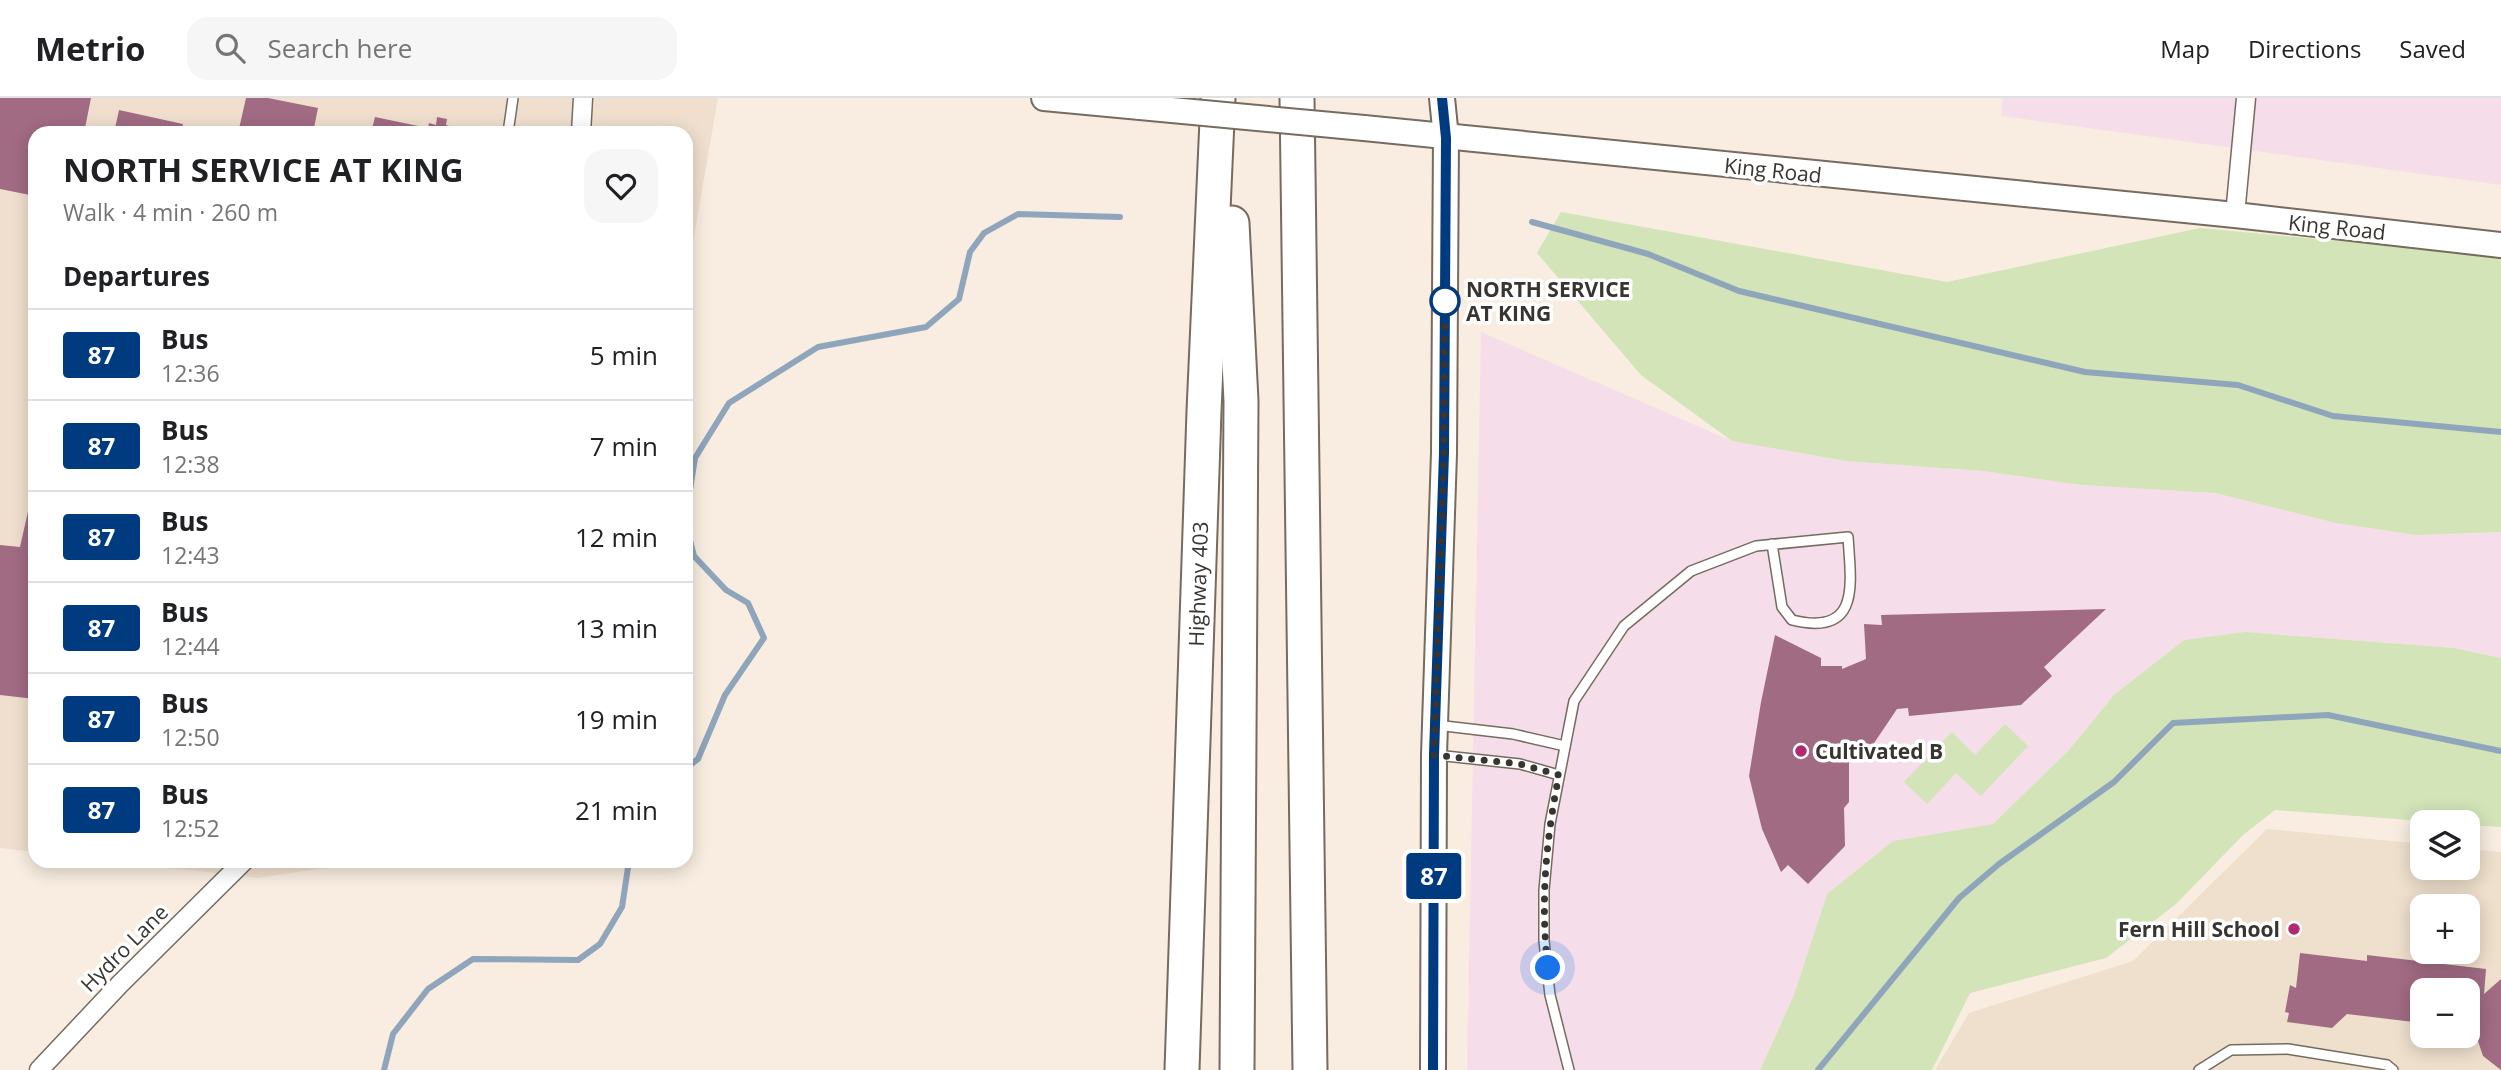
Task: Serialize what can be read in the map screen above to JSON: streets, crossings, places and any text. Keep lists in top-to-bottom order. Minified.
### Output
{"streets":{"highway":["Highway 403"],"street":["King Road","Hydro Lane"]},"places":["NORTH SERVICE AT KING","Cultivated B","Fern Hill School"],"lines":["bus line 87"],"page":{"header":"Metrio","search":"Search here","nav":["Map","Directions","Saved"],"on_map":"87","heading":[["NORTH SERVICE AT KING","Walk · 4 min · 260 m"],"Departures"],"list":[{"mark":"87","name":"Bus","note":"12:36","value":"5 min"},{"mark":"87","name":"Bus","note":"12:38","value":"7 min"},{"mark":"87","name":"Bus","note":"12:43","value":"12 min"},{"mark":"87","name":"Bus","note":"12:44","value":"13 min"},{"mark":"87","name":"Bus","note":"12:50","value":"19 min"},{"mark":"87","name":"Bus","note":"12:52","value":"21 min"}],"map_buttons":["+","−"]}}
